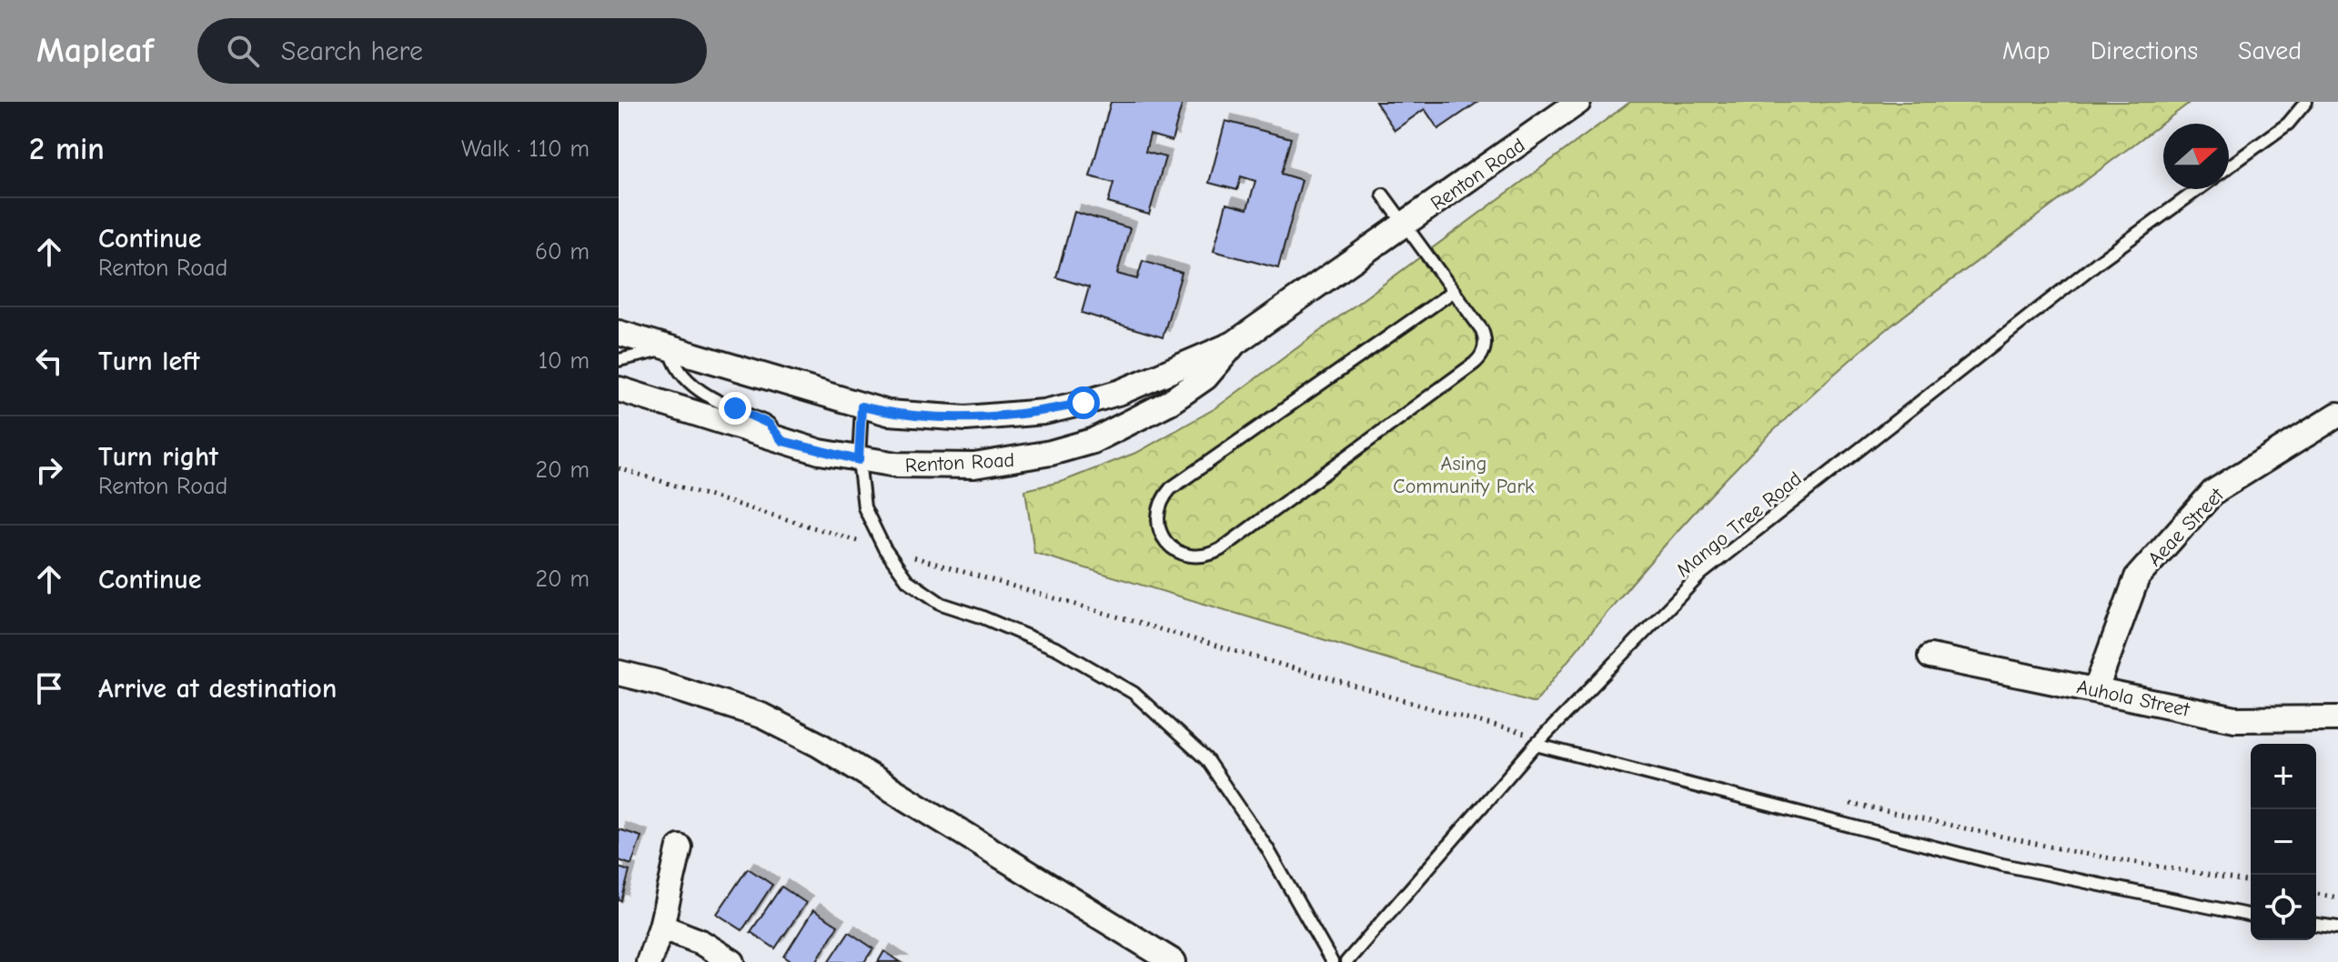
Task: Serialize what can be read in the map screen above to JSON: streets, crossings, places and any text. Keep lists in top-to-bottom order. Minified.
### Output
{"streets":{"street":["Renton Road","Aeae Street","Auhola Street"],"lane":["Mango Tree Road"]},"crossings":[["Aeae Street","Auhola Street"]],"parks":["Asing Community Park"],"north":"right","page":{"header":"Mapleaf","search":"Search here","nav":["Map","Directions","Saved"],"heading":["2 min","Walk · 110 m"],"list":[["Continue","Renton Road","60 m"],["Turn left","10 m"],["Turn right","Renton Road","20 m"],["Continue","20 m"],"Arrive at destination"],"map_buttons":["+","−"]}}
